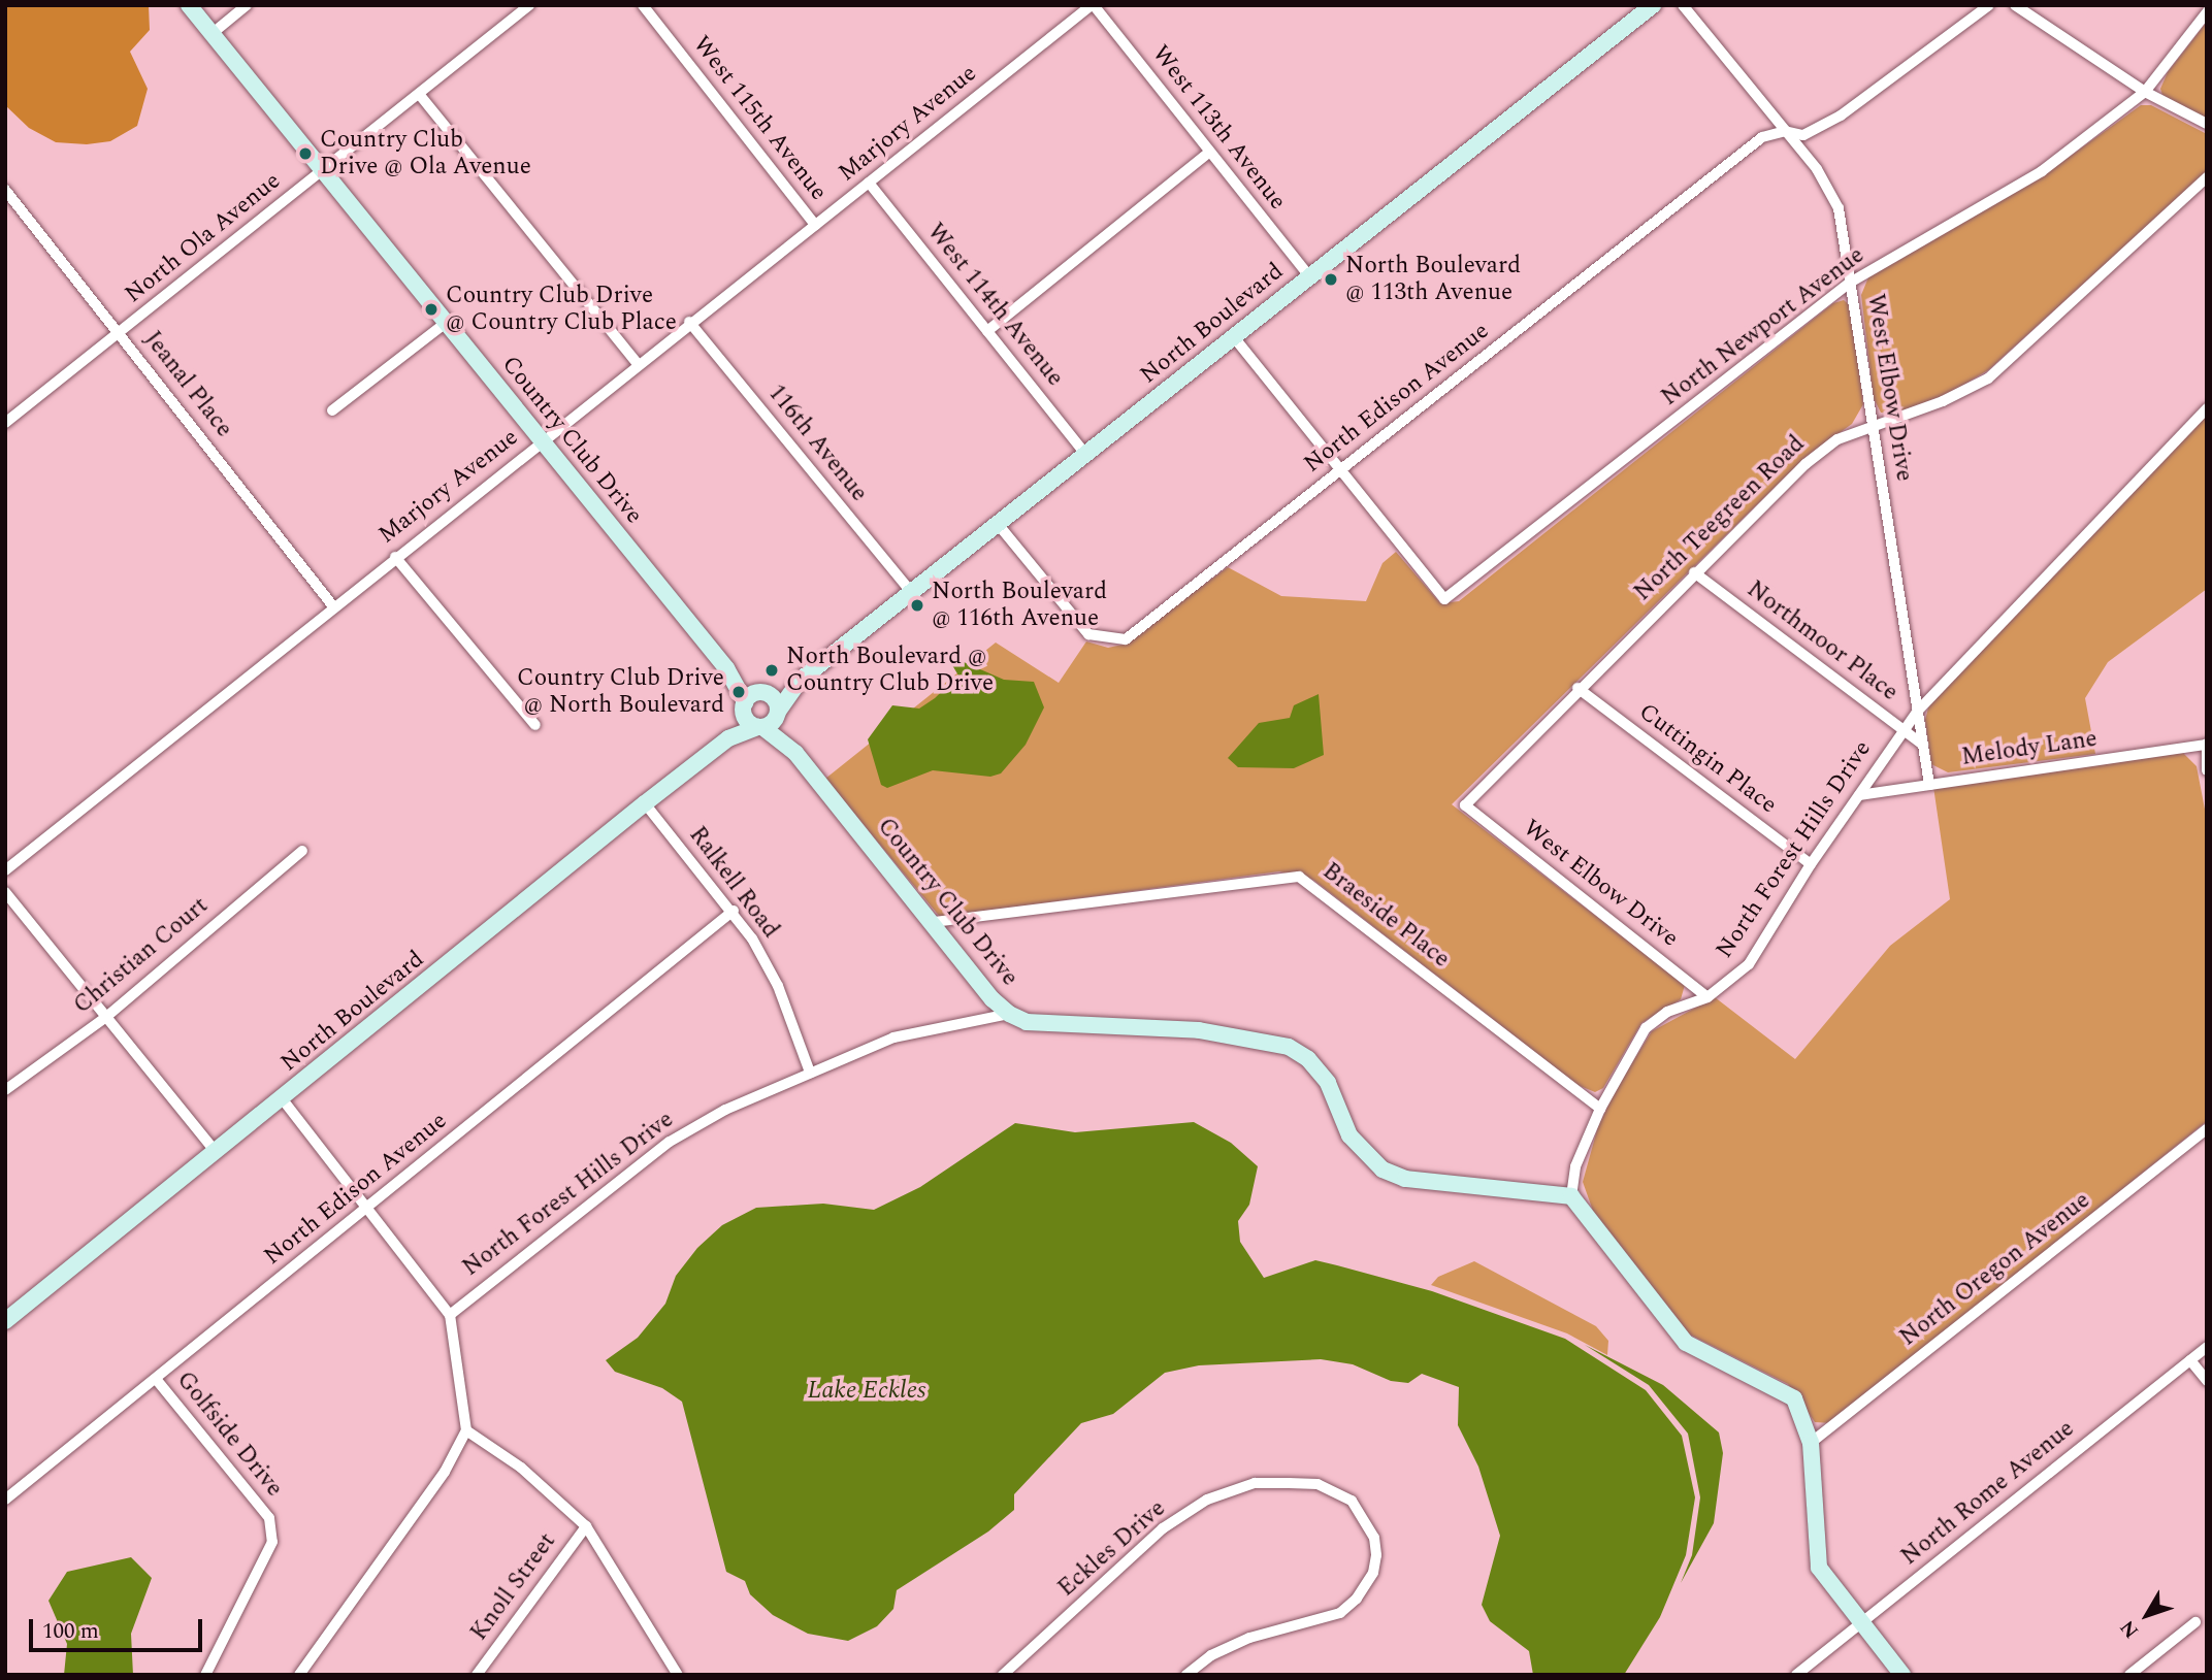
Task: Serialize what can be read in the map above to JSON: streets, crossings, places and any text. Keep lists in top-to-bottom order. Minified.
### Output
{"streets":{"street":["West 115th Avenue","Marjory Avenue","West 113th Avenue","North Ola Avenue","West 114th Avenue","North Boulevard","North Newport Avenue","Jeanal Place","West Elbow Drive","North Edison Avenue","Country Club Drive","116th Avenue","North Teegreen Road","Northmoor Place","Melody Lane","Cuttingin Place","North Forest Hills Drive","Ralkell Road","Braeside Place","Christian Court","North Oregon Avenue","Golfside Drive","North Rome Avenue","Eckles Drive","Knoll Street"]},"crossings":[["West 115th Avenue","Marjory Avenue"],["Marjory Avenue","West 113th Avenue"],["Marjory Avenue","West 114th Avenue"],["Marjory Avenue","Jeanal Place"],["Marjory Avenue","Country Club Drive"],["Marjory Avenue","116th Avenue"],["West 113th Avenue","North Boulevard"],["North Ola Avenue","Jeanal Place"],["North Ola Avenue","Country Club Drive"],["West 114th Avenue","North Boulevard"],["North Boulevard","North Edison Avenue"],["North Boulevard","Country Club Drive"],["North Boulevard","116th Avenue"],["North Boulevard","Ralkell Road"],["North Newport Avenue","West Elbow Drive"],["North Newport Avenue","North Edison Avenue"],["West Elbow Drive","North Edison Avenue"],["West Elbow Drive","North Teegreen Road"],["West Elbow Drive","Northmoor Place"],["West Elbow Drive","Melody Lane"],["West Elbow Drive","North Forest Hills Drive"],["North Edison Avenue","Ralkell Road"],["North Edison Avenue","Golfside Drive"],["Country Club Drive","North Forest Hills Drive"],["Country Club Drive","Braeside Place"],["North Teegreen Road","Northmoor Place"],["North Teegreen Road","Cuttingin Place"],["Northmoor Place","North Forest Hills Drive"],["Melody Lane","North Forest Hills Drive"],["Cuttingin Place","North Forest Hills Drive"],["North Forest Hills Drive","Ralkell Road"],["North Forest Hills Drive","Braeside Place"]],"water":["Lake Eckles"],"places":["Country Club Drive @ Ola Avenue","North Boulevard @ 113th Avenue","Country Club Drive @ Country Club Place","North Boulevard @ 116th Avenue","North Boulevard @ Country Club Drive","Country Club Drive @ North Boulevard"],"scale_bar":"100 m","north":"bottom left"}
